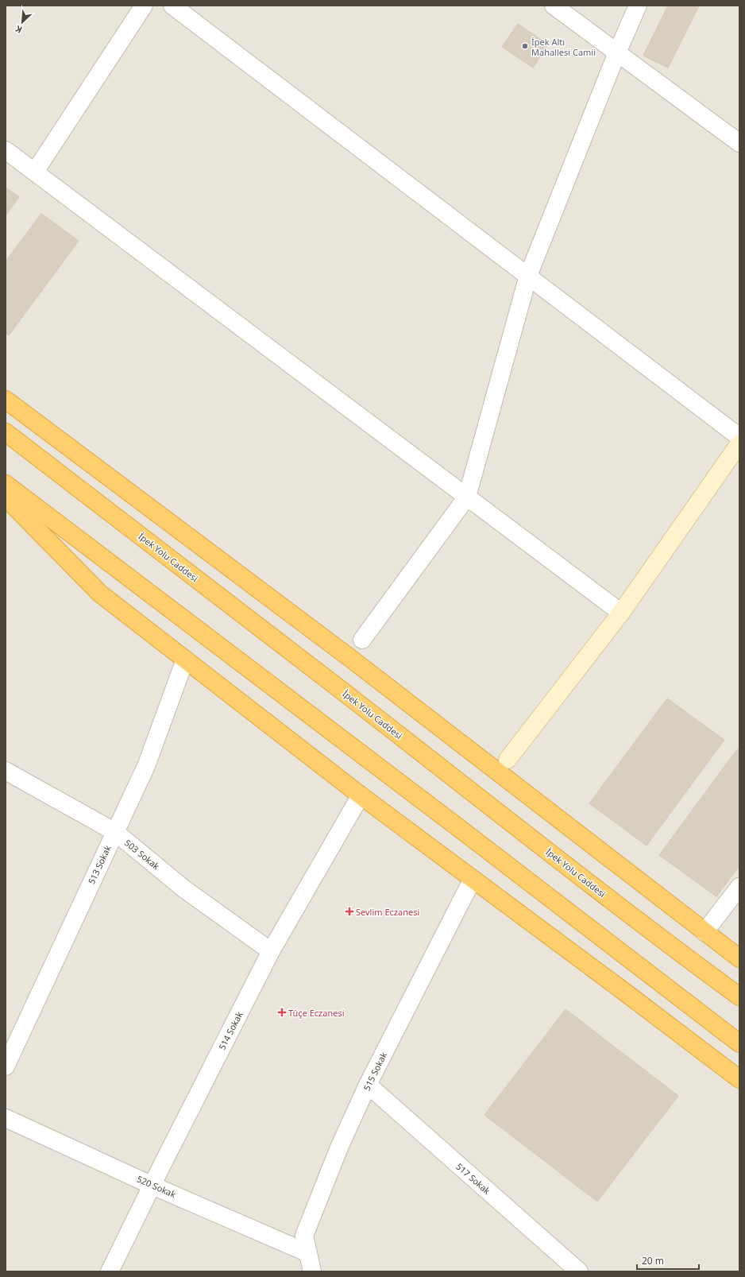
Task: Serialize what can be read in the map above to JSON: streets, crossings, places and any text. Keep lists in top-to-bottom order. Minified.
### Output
{"streets":{"highway":["İpek Yolu Caddesi"],"street":["503 Sokak","513 Sokak","514 Sokak","515 Sokak","517 Sokak","520 Sokak"]},"crossings":[["503 Sokak","513 Sokak"],["503 Sokak","514 Sokak"],["514 Sokak","520 Sokak"],["515 Sokak","517 Sokak"],["515 Sokak","520 Sokak"]],"places":{"other":["İpek Altı Mahallesi Camii"],"health":["Sevlim Eczanesi","Tûçe Eczanesi"]},"scale_bar":"20 m","north":"bottom left"}
